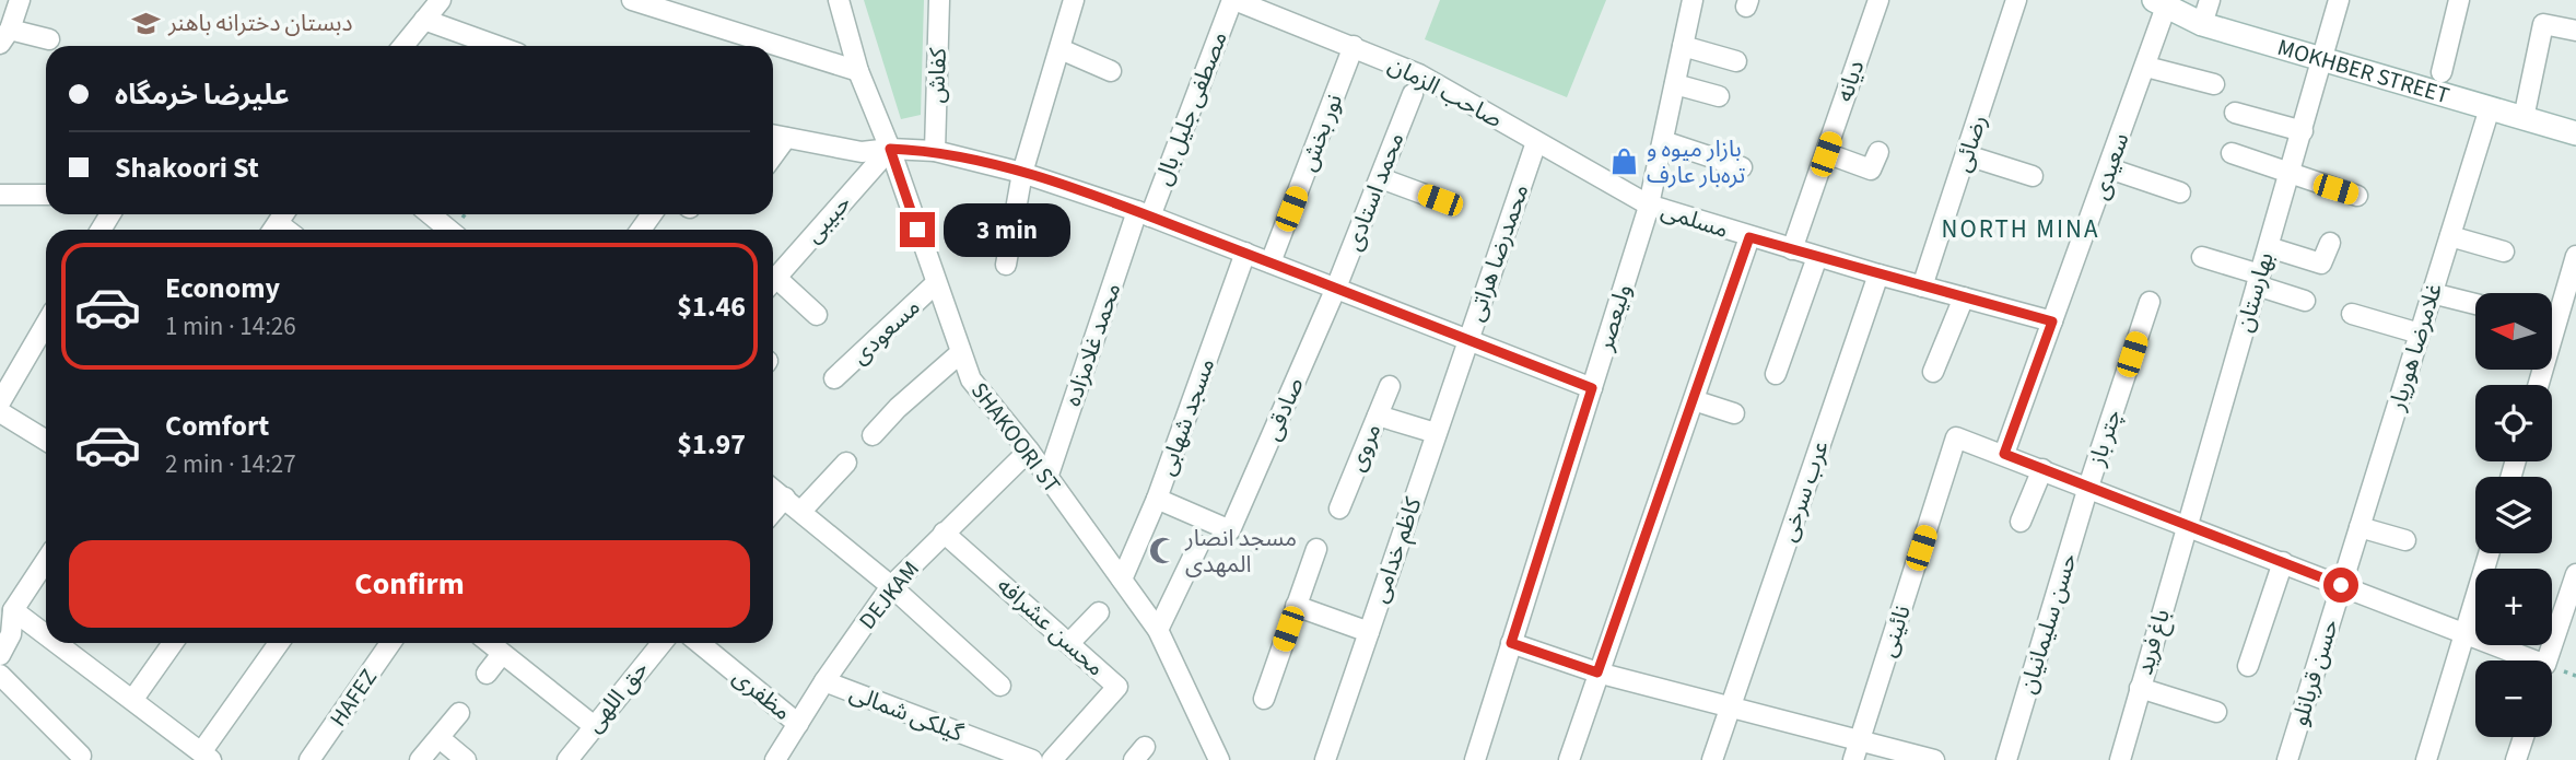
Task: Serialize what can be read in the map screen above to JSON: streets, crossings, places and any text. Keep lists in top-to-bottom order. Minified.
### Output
{"streets":{"main road":["MOKHBER STREET"],"street":["کفاش","دیانه","صاحب الزمان","مصطفی جلیل بال","نور بخش","رضائی","سعیدی","محمد استادی","حبیبی","مسلمی","محمدرضا هراتی","بهارستان","ولیعصر","مسعودی","محمد غلامزاده","غلامرضا هوریار","صادقی","مسجد شهابی","SHAKOORI ST","چتر باز","مروی","عرب سرخی","کاظم خدامی","DEJKAM","حسن سلیمانیان","محسن عشرافه","نائینی","باغ فرید","حسن قربانلو","مظفری","حق اللهی","HAFEZ","گيلکی شمالی"]},"crossings":[["MOKHBER STREET","سعیدی"],["MOKHBER STREET","بهارستان"],["MOKHBER STREET","غلامرضا هوریار"],["دیانه","مسلمی"],["صاحب الزمان","مصطفی جلیل بال"],["صاحب الزمان","نور بخش"],["صاحب الزمان","مسلمی"],["صاحب الزمان","محمدرضا هراتی"],["صاحب الزمان","ولیعصر"],["مصطفی جلیل بال","محمد غلامزاده"],["رضائی","مسلمی"],["سعیدی","مسلمی"],["سعیدی","نائینی"],["محمد استادی","صادقی"],["حبیبی","SHAKOORI ST"],["مسلمی","ولیعصر"],["مسلمی","عرب سرخی"],["محمدرضا هراتی","کاظم خدامی"],["بهارستان","باغ فرید"],["مسعودی","SHAKOORI ST"],["محمد غلامزاده","SHAKOORI ST"],["غلامرضا هوریار","حسن قربانلو"],["صادقی","مسجد شهابی"],["مسجد شهابی","SHAKOORI ST"],["SHAKOORI ST","DEJKAM"],["چتر باز","حسن سلیمانیان"],["DEJKAM","محسن عشرافه"],["DEJKAM","مظفری"],["DEJKAM","گيلکی شمالی"]],"districts":["NORTH MINA"],"places":{"school or university":["دبستان دخترانه باهنر"],"shop":["بازار میوه و تره‌بار عارف"],"mosque":["مسجد انصار المهدی"]},"north":"left","page":{"banner":["علیرضا خرمگاه","Shakoori St"],"bubble":"3 min","list":[{"name":"Economy","note":"1 min · 14:26","value":"$1.46"},{"name":"Comfort","note":"2 min · 14:27","value":"$1.97"}],"map_buttons":["+","−"],"buttons":"Confirm"}}
